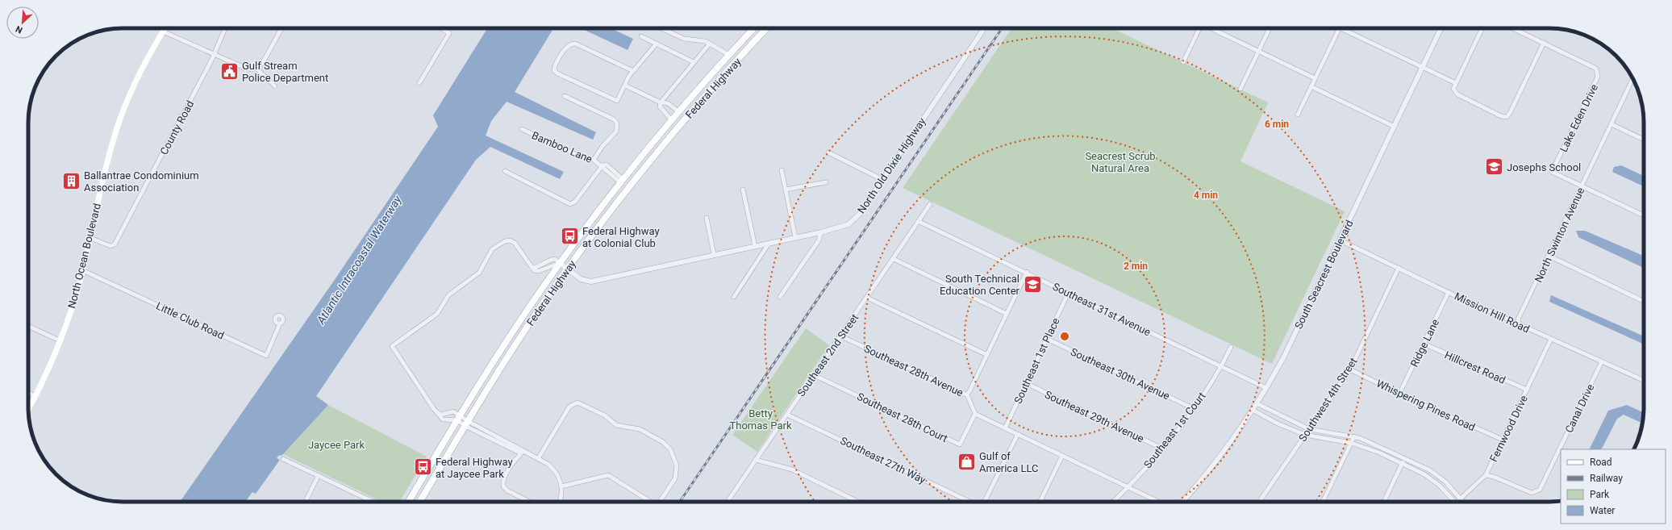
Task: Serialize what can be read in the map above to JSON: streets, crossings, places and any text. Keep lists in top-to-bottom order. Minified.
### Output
{"streets":{"main road":["Federal Highway","North Ocean Boulevard"],"street":["Lake Eden Drive","County Road","Bamboo Lane","North Old Dixie Highway","North Swinton Avenue","South Seacrest Boulevard","Southeast 31st Avenue","Mission Hill Road","Little Club Road","Ridge Lane","Southeast 2nd Street","Southeast 1st Place","Hillcrest Road","Southeast 28th Avenue","Southeast 30th Avenue","Southwest 4th Street","Whispering Pines Road","Canal Drive","Southeast 29th Avenue","Southeast 28th Court","Fernwood Drive","Southeast 1st Court","Southeast 27th Way"]},"crossings":[["Federal Highway","Bamboo Lane"],["Federal Highway","North Old Dixie Highway"],["Lake Eden Drive","North Swinton Avenue"],["County Road","North Ocean Boulevard"],["North Swinton Avenue","Mission Hill Road"],["North Ocean Boulevard","Little Club Road"],["South Seacrest Boulevard","Southeast 31st Avenue"],["South Seacrest Boulevard","Mission Hill Road"],["Southeast 31st Avenue","Southeast 2nd Street"],["Southeast 31st Avenue","Southeast 1st Place"],["Southeast 31st Avenue","Southeast 1st Court"],["Mission Hill Road","Ridge Lane"],["Mission Hill Road","Southwest 4th Street"],["Mission Hill Road","Canal Drive"],["Mission Hill Road","Fernwood Drive"],["Ridge Lane","Hillcrest Road"],["Ridge Lane","Whispering Pines Road"],["Southeast 2nd Street","Southeast 28th Avenue"],["Southeast 2nd Street","Southeast 28th Court"],["Southeast 2nd Street","Southeast 27th Way"],["Southeast 1st Place","Southeast 30th Avenue"],["Southeast 1st Place","Southeast 29th Avenue"],["Hillcrest Road","Fernwood Drive"],["Southeast 28th Avenue","Southeast 28th Court"],["Southeast 30th Avenue","Southeast 1st Court"],["Southwest 4th Street","Whispering Pines Road"],["Whispering Pines Road","Fernwood Drive"],["Canal Drive","Fernwood Drive"],["Southeast 29th Avenue","Southeast 1st Court"]],"water":["Atlantic Intracoastal Waterway"],"parks":["Seacrest Scrub Natural Area","Betty Thomas Park","Jaycee Park"],"places":{"public building":["Gulf Stream Police Department"],"school or university":["Josephs School","South Technical Education Center"],"building":["Ballantrae Condominium Association"],"bus stop":["Federal Highway at Colonial Club","Federal Highway at Jaycee Park"],"shop":["Gulf of America LLC"]},"legend":["Road","Railway","Park","Water"],"north":"bottom left","rings":["6 min","4 min","2 min"]}
